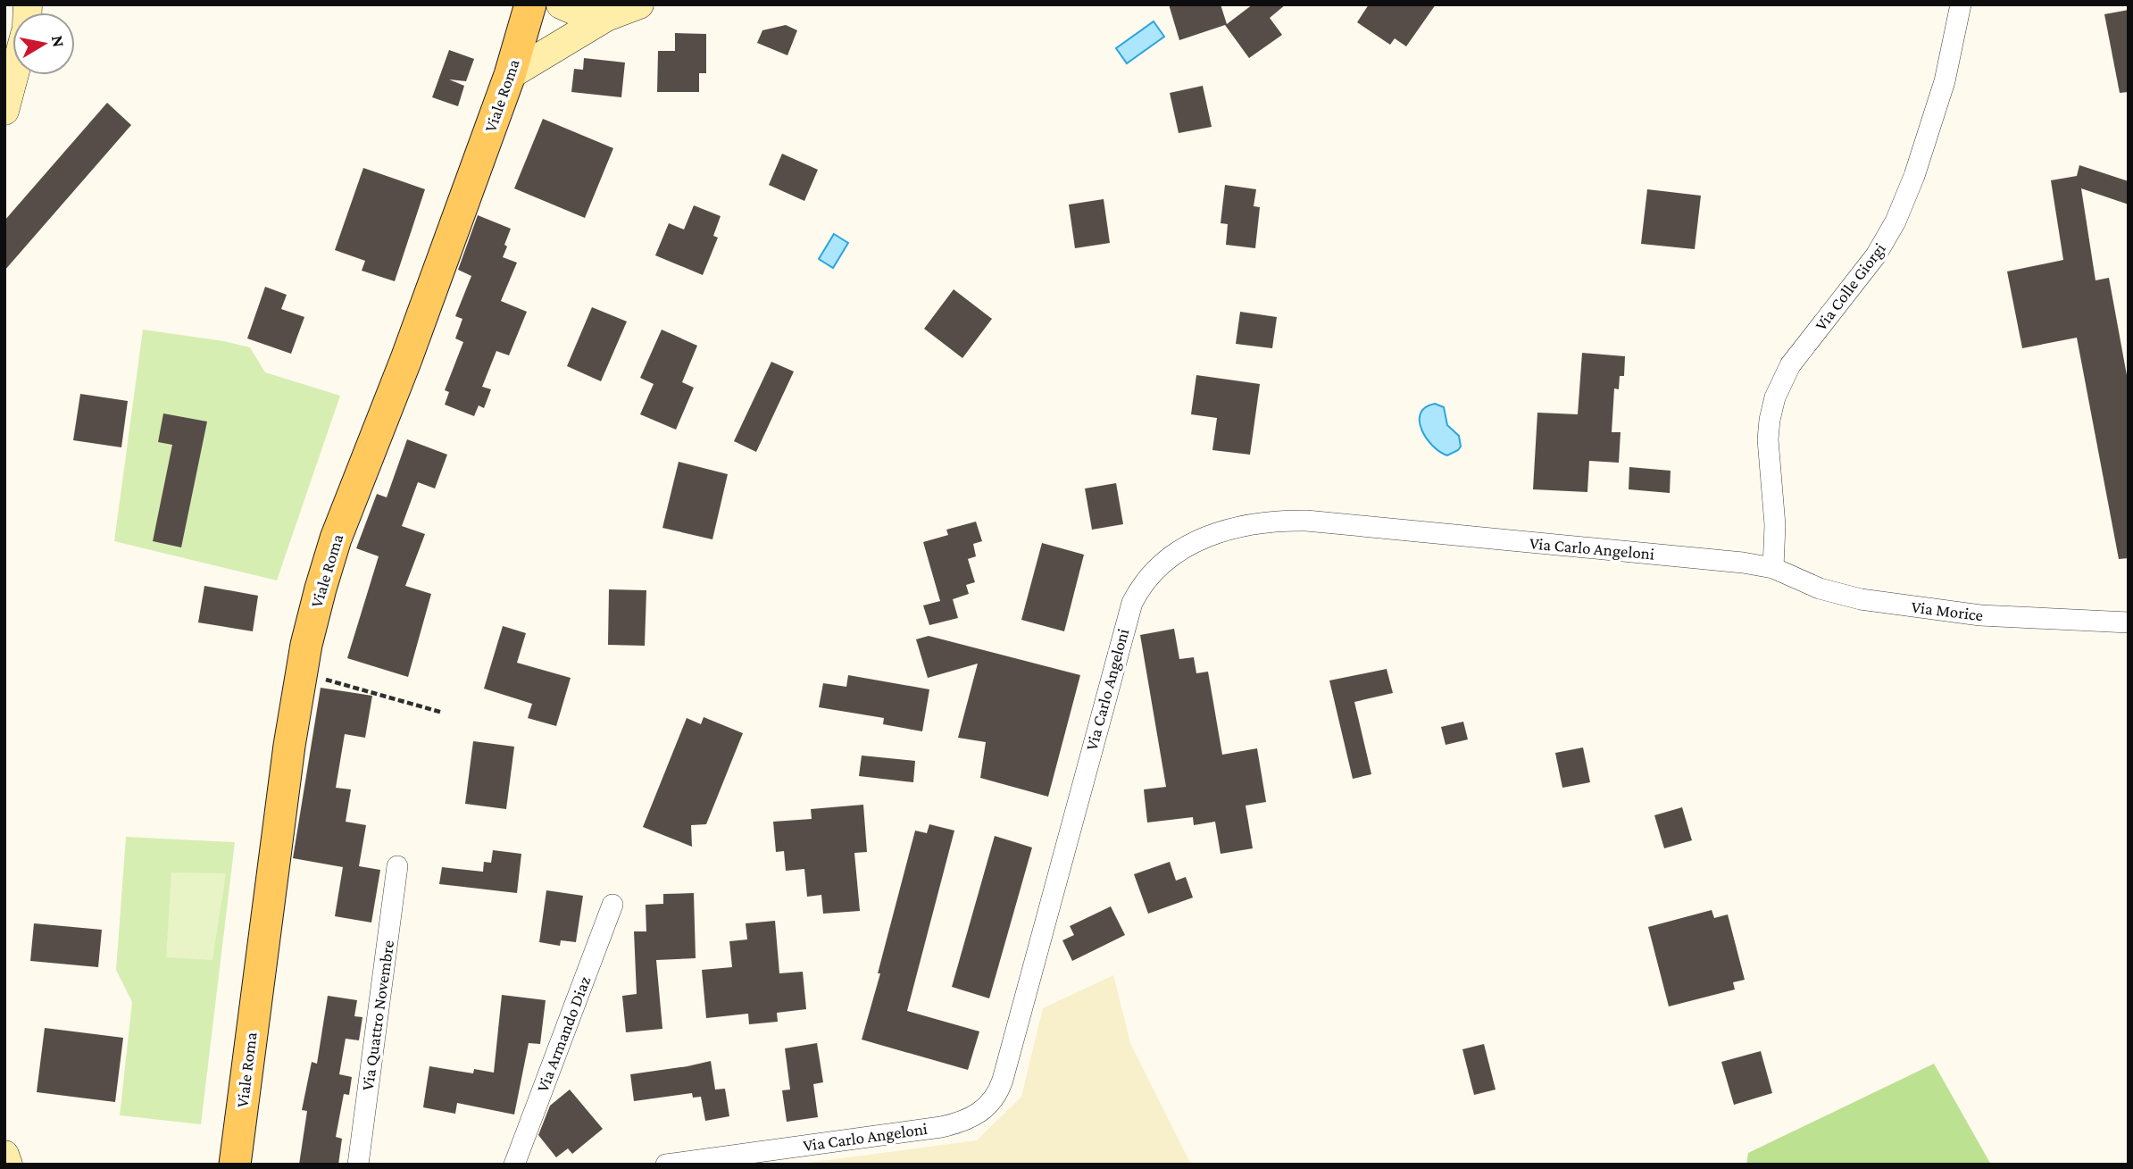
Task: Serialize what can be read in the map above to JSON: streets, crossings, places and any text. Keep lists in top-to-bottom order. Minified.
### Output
{"streets":{"main road":["Viale Roma"],"street":["Via Colle Giorgi","Via Carlo Angeloni","Via Morice","Via Quattro Novembre","Via Armando Diaz"]},"crossings":[["Via Colle Giorgi","Via Carlo Angeloni"],["Via Colle Giorgi","Via Morice"],["Via Carlo Angeloni","Via Morice"]],"north":"right"}
